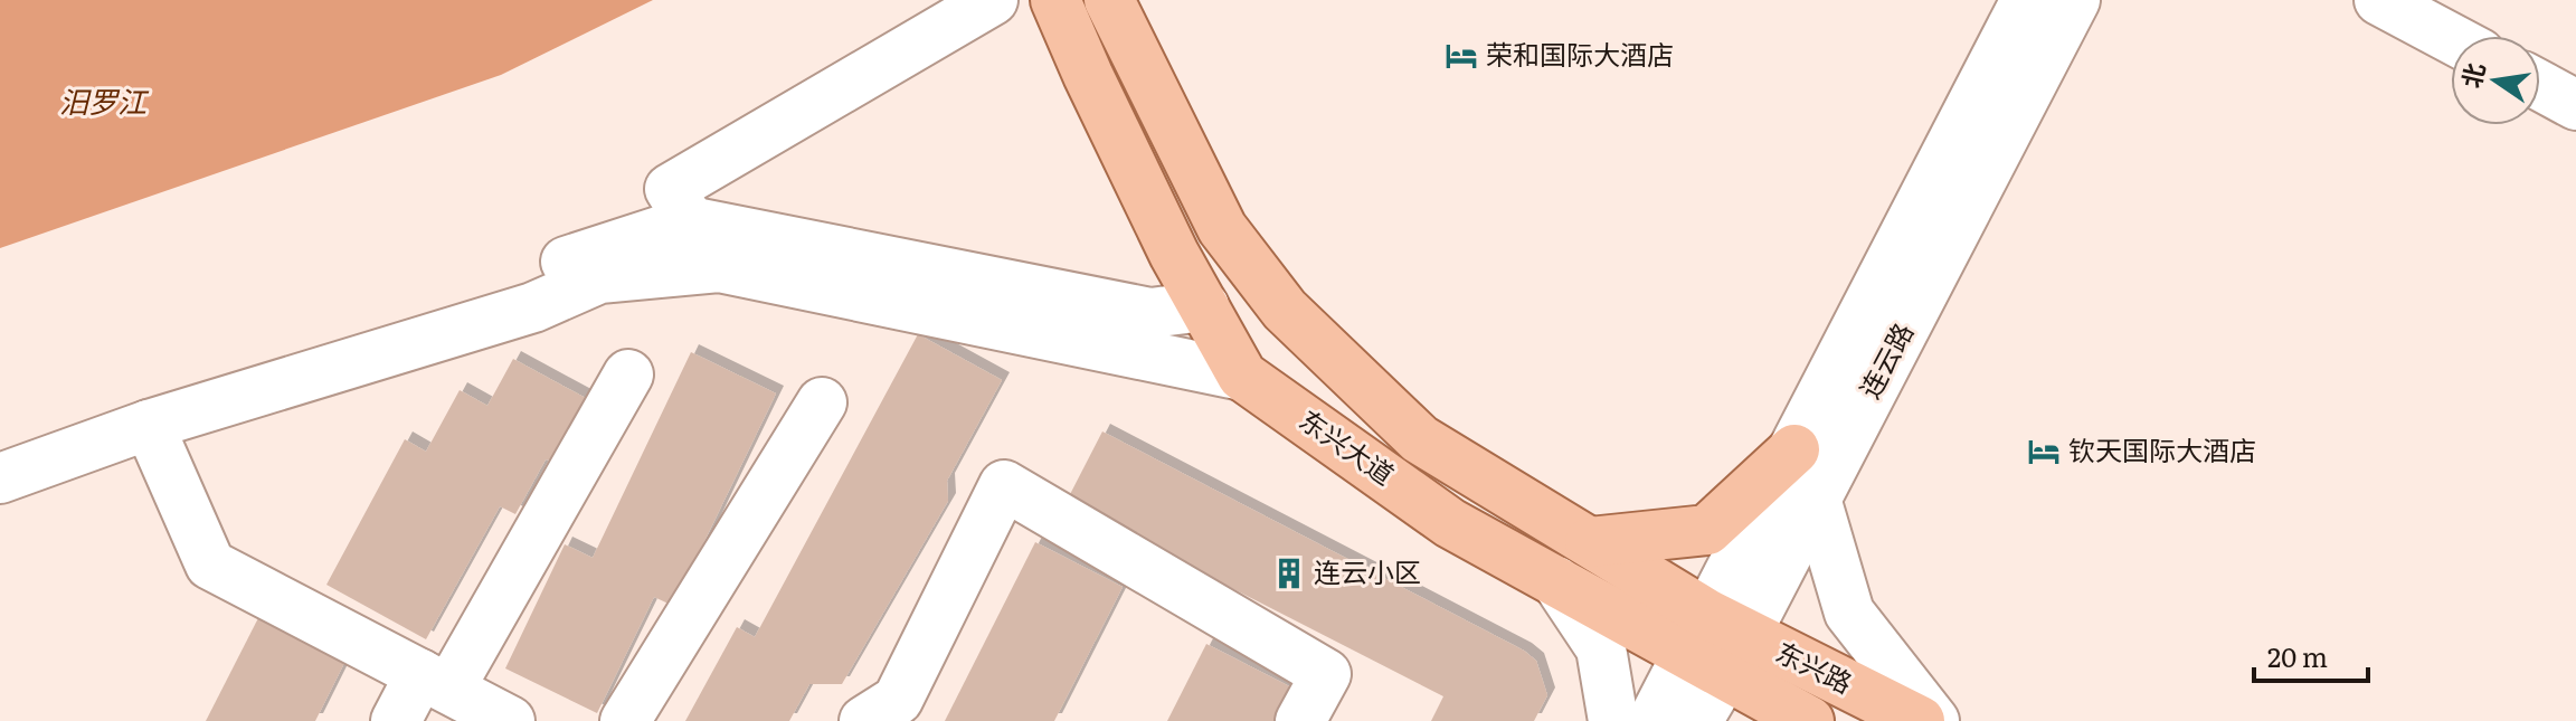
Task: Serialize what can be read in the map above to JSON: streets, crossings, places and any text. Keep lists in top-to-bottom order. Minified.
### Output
{"streets":{"main road":["东兴大道","东兴路"],"street":["连云路"]},"crossings":[["连云路","东兴大道"],["连云路","东兴路"],["东兴大道","东兴路"]],"water":["汨罗江"],"places":{"hotel":["荣和国际大酒店","钦天国际大酒店"],"building":["连云小区"]},"scale_bar":"20 m","north":"left"}
